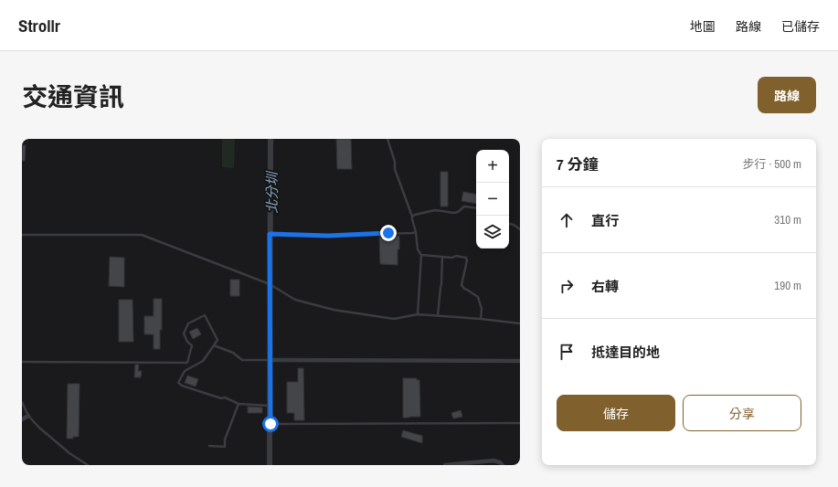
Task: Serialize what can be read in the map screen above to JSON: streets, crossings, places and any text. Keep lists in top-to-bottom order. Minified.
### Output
{"water":["北分圳"],"page":{"header":"Strollr","nav":["地圖","路線","已儲存"],"title":"交通資訊","buttons":["路線",["儲存","分享"]],"heading":["7 分鐘","步行 · 500 m"],"map_buttons":["+","−"],"list":[["直行","310 m"],["右轉","190 m"],"抵達目的地"]}}
